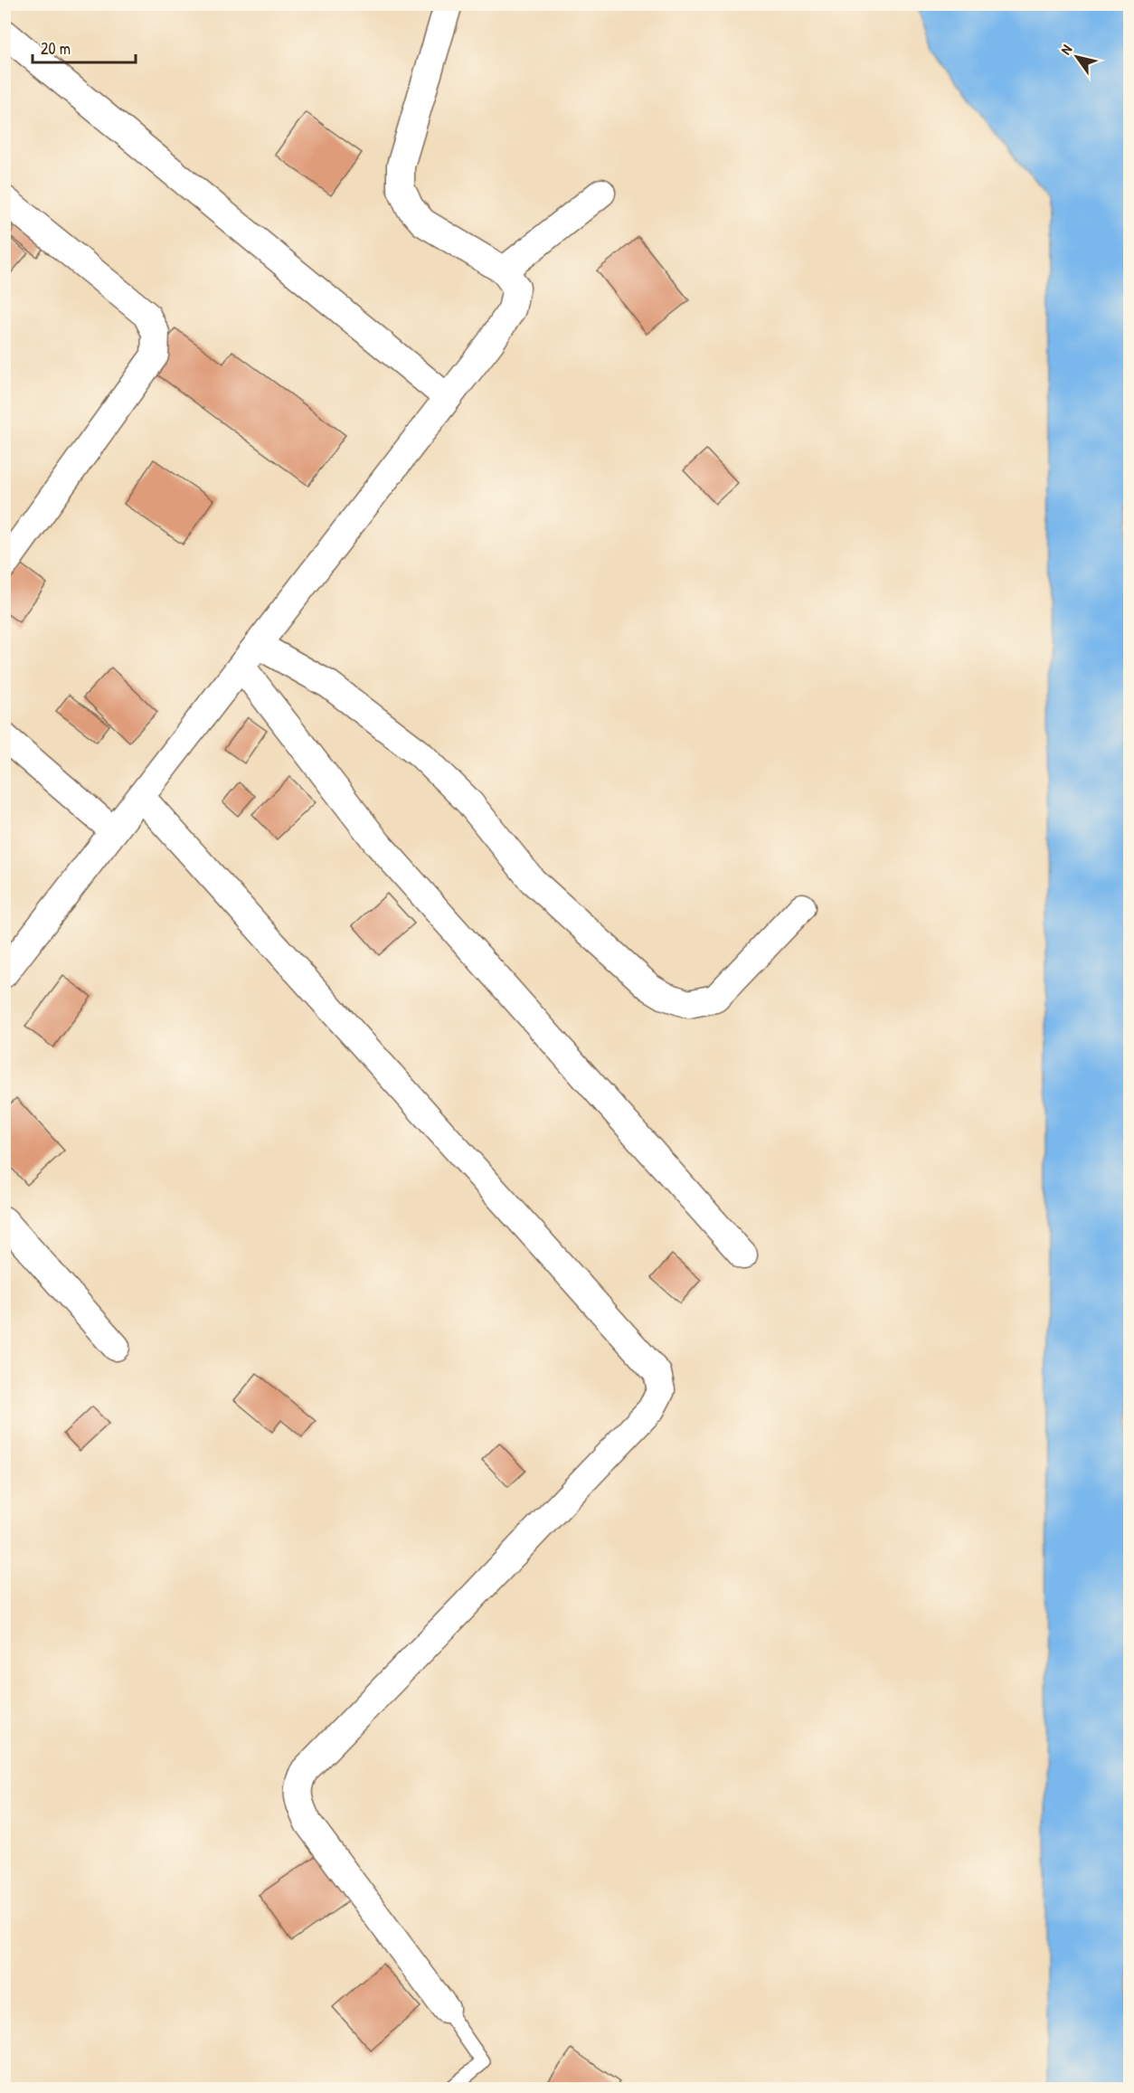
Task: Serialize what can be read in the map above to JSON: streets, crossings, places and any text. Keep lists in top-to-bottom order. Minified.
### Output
{"scale_bar":"20 m","north":"top left"}
